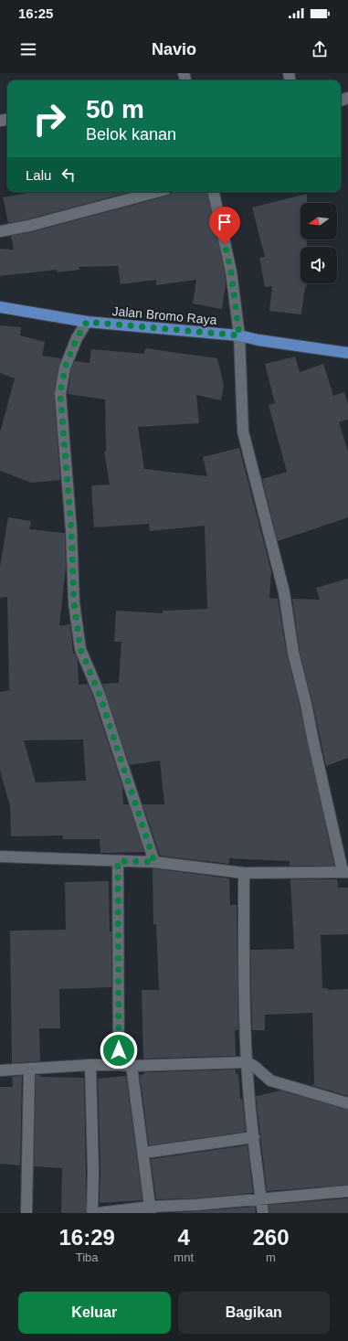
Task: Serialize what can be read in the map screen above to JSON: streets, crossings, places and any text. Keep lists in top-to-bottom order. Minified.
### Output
{"streets":{"main road":["Jalan Bromo Raya"]},"north":"left","page":{"status":"16:25","header":"Navio","turn":["50 m","Belok kanan"],"then":"Lalu","eta":["16:29","Tiba","4","mnt","260","m"],"buttons":["Keluar","Bagikan"]}}
